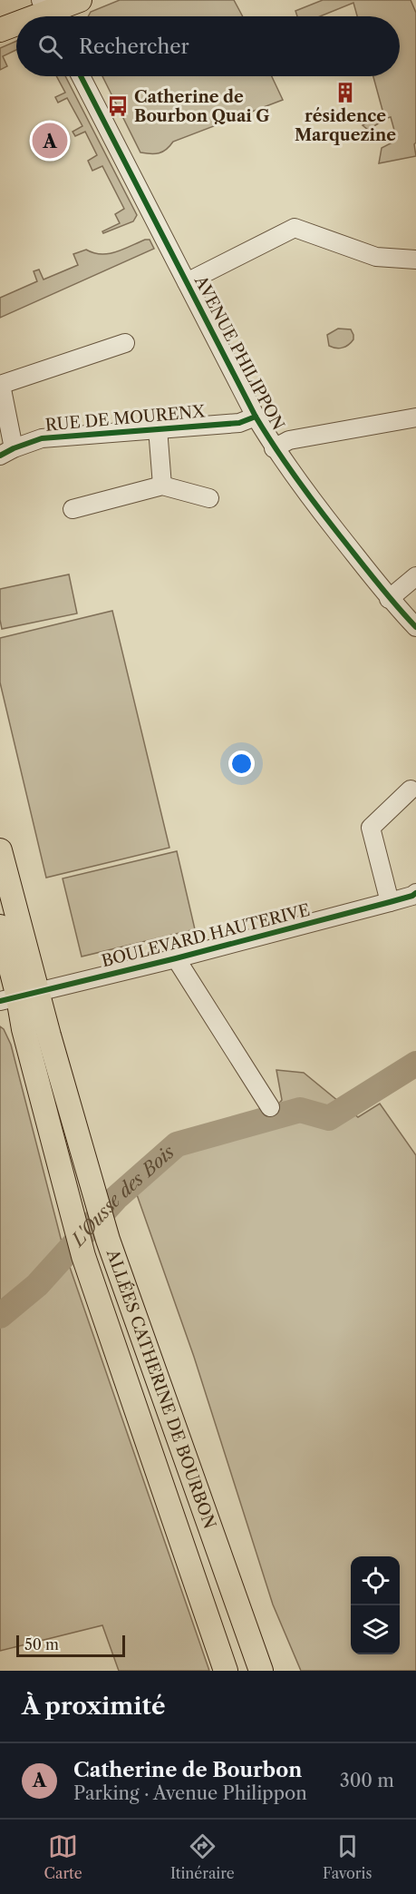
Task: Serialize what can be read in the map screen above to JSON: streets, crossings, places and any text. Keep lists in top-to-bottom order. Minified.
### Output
{"streets":{"main road":["ALLÉES CATHERINE DE BOURBON"],"street":["AVENUE PHILIPPON","RUE DE MOURENX","BOULEVARD HAUTERIVE"]},"crossings":[["AVENUE PHILIPPON","RUE DE MOURENX"],["BOULEVARD HAUTERIVE","ALLÉES CATHERINE DE BOURBON"]],"water":["L'Ousse des Bois"],"places":{"building":["résidence Marquezine"],"bus stop":["Catherine de Bourbon Quai G"]},"scale_bar":"50 m","page":{"search":"Rechercher","pins":"A","scale":"50 m","heading":"À proximité","list":[{"mark":"A","name":"Catherine de Bourbon","note":"Parking · Avenue Philippon","value":"300 m"}],"nav":["Carte","Itinéraire","Favoris"]}}
